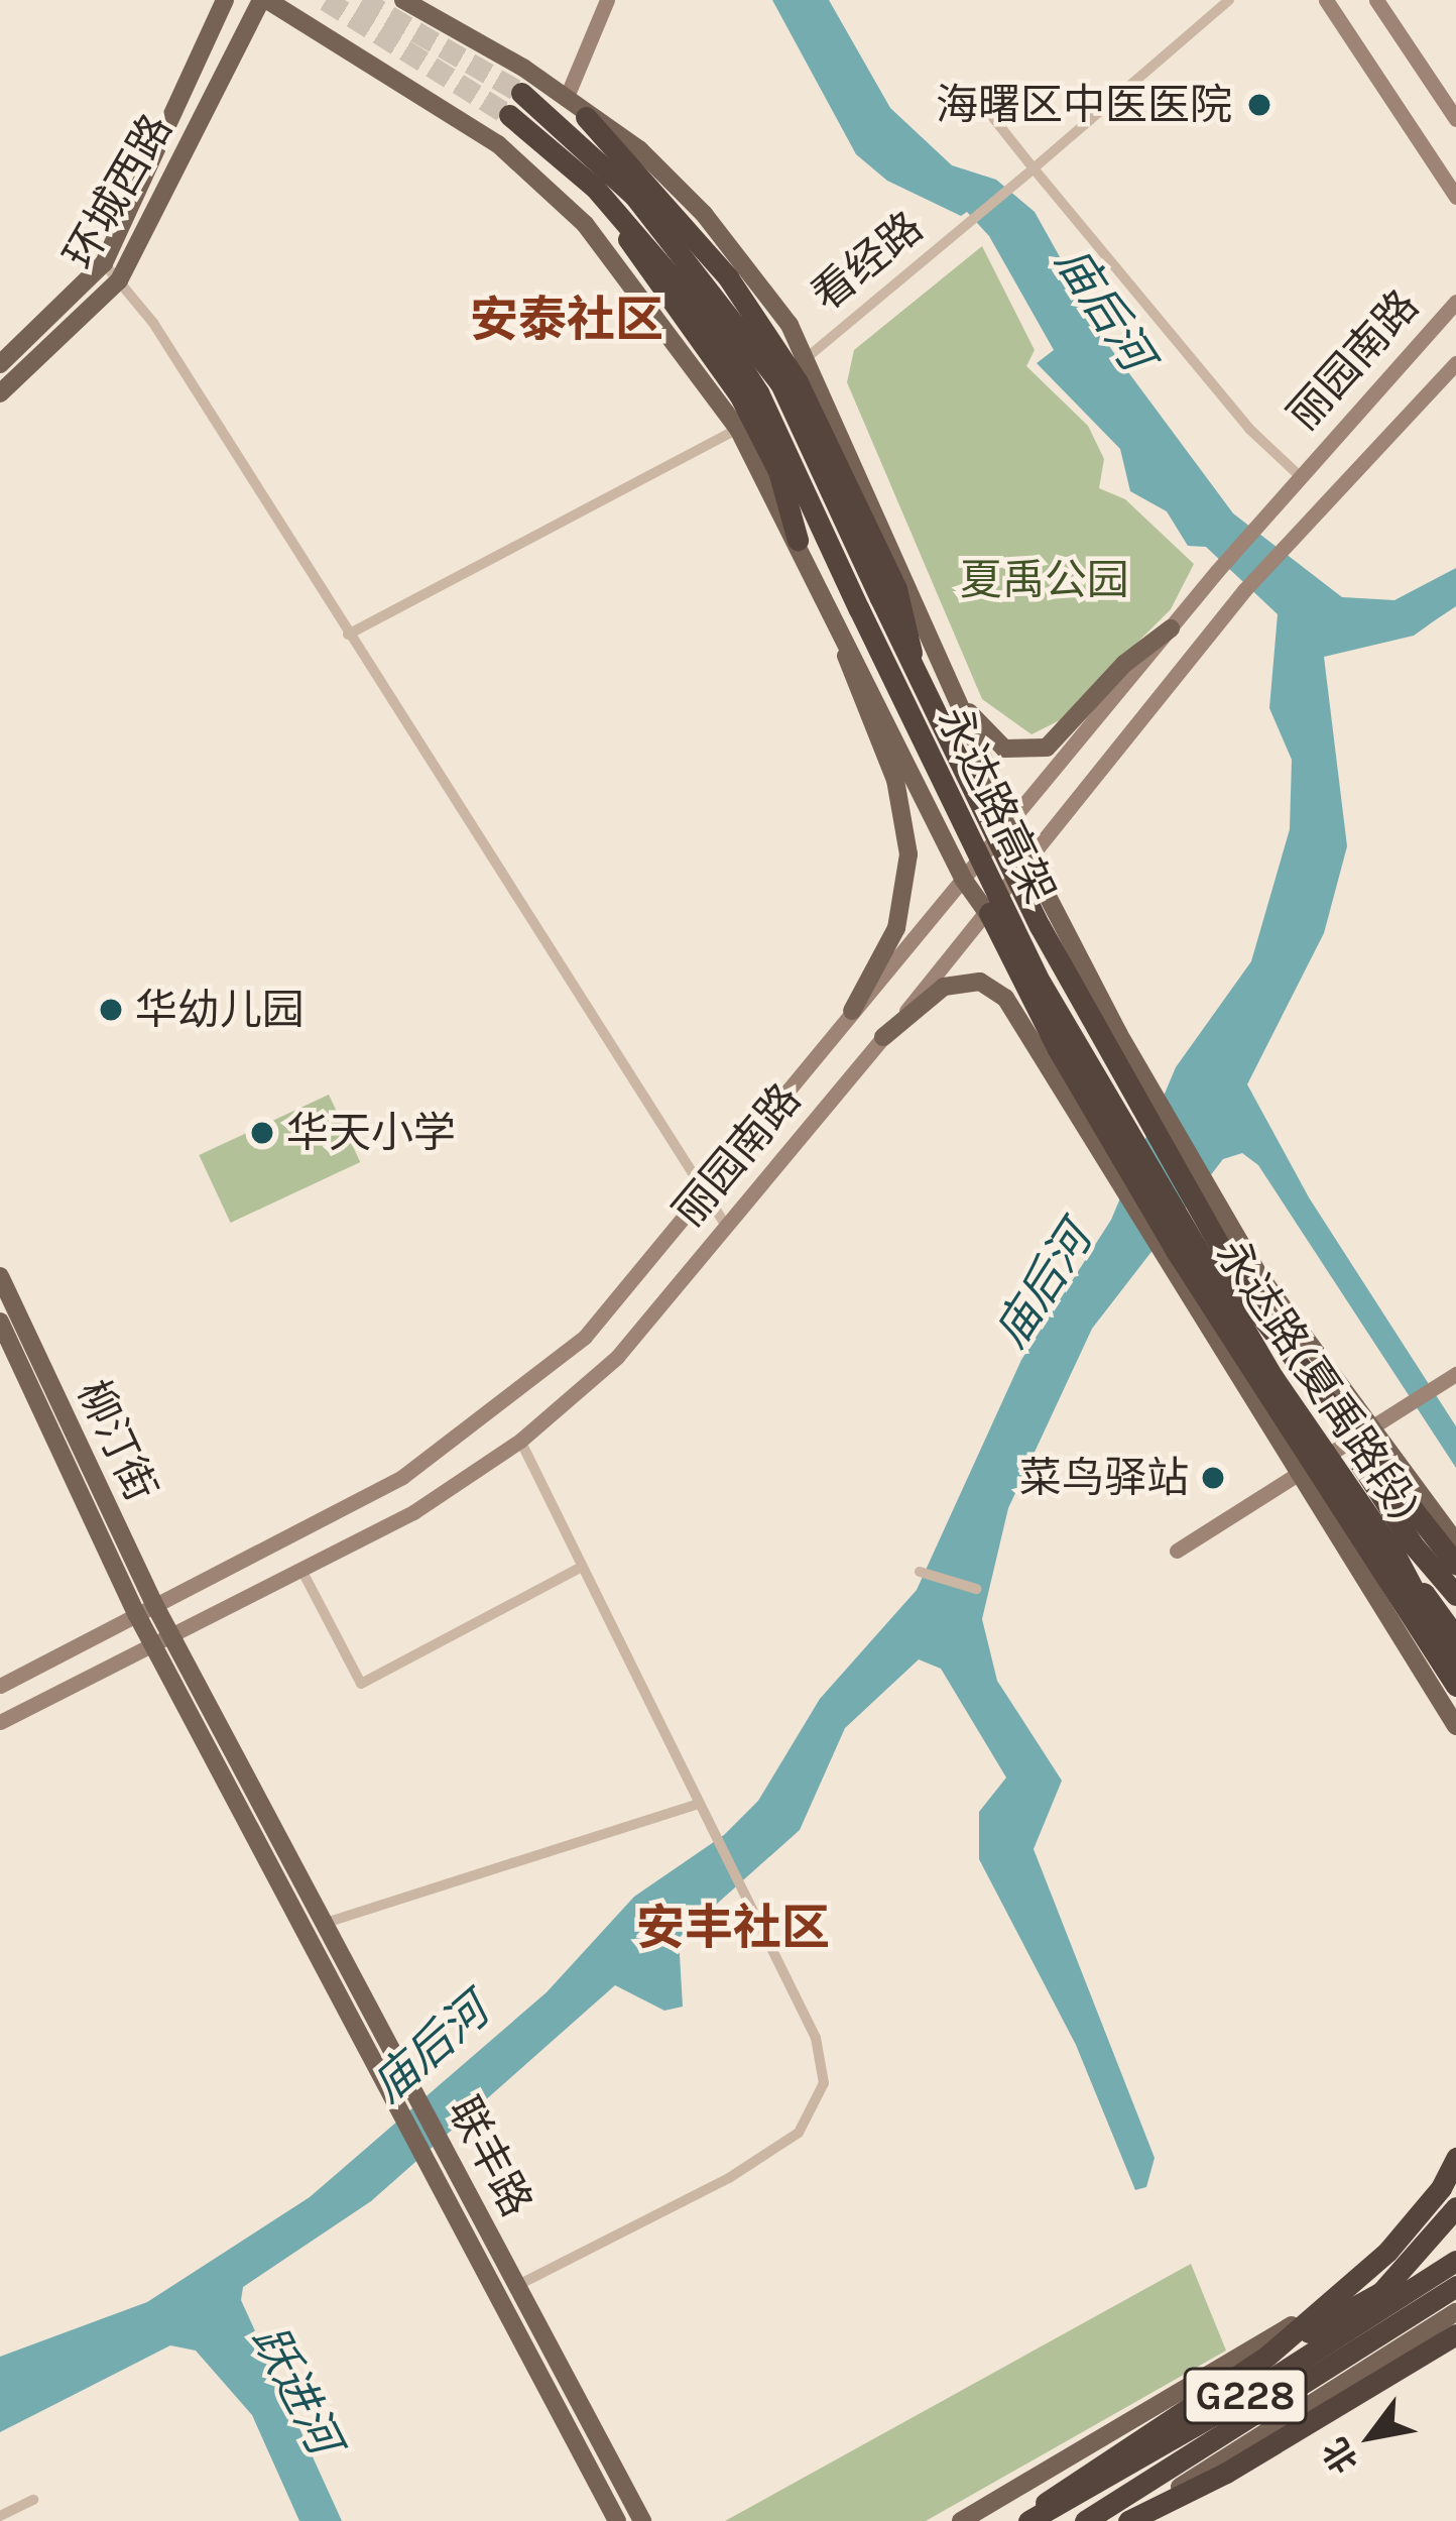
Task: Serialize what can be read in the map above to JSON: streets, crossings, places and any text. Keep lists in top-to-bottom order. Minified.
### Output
{"streets":{"highway":["永达路高架","G228"],"main road":["环城西路","丽园南路","永达路(夏禹路段)","柳汀街","联丰路"],"street":["看经路"]},"crossings":[["丽园南路","永达路(夏禹路段)"],["丽园南路","柳汀街"],["丽园南路","联丰路"],["柳汀街","联丰路"]],"districts":["安泰社区","安丰社区"],"water":["庙后河","跃进河"],"parks":["夏禹公园"],"places":["海曙区中医医院","华幼儿园","华天小学","菜鸟驿站"],"north":"bottom left"}
